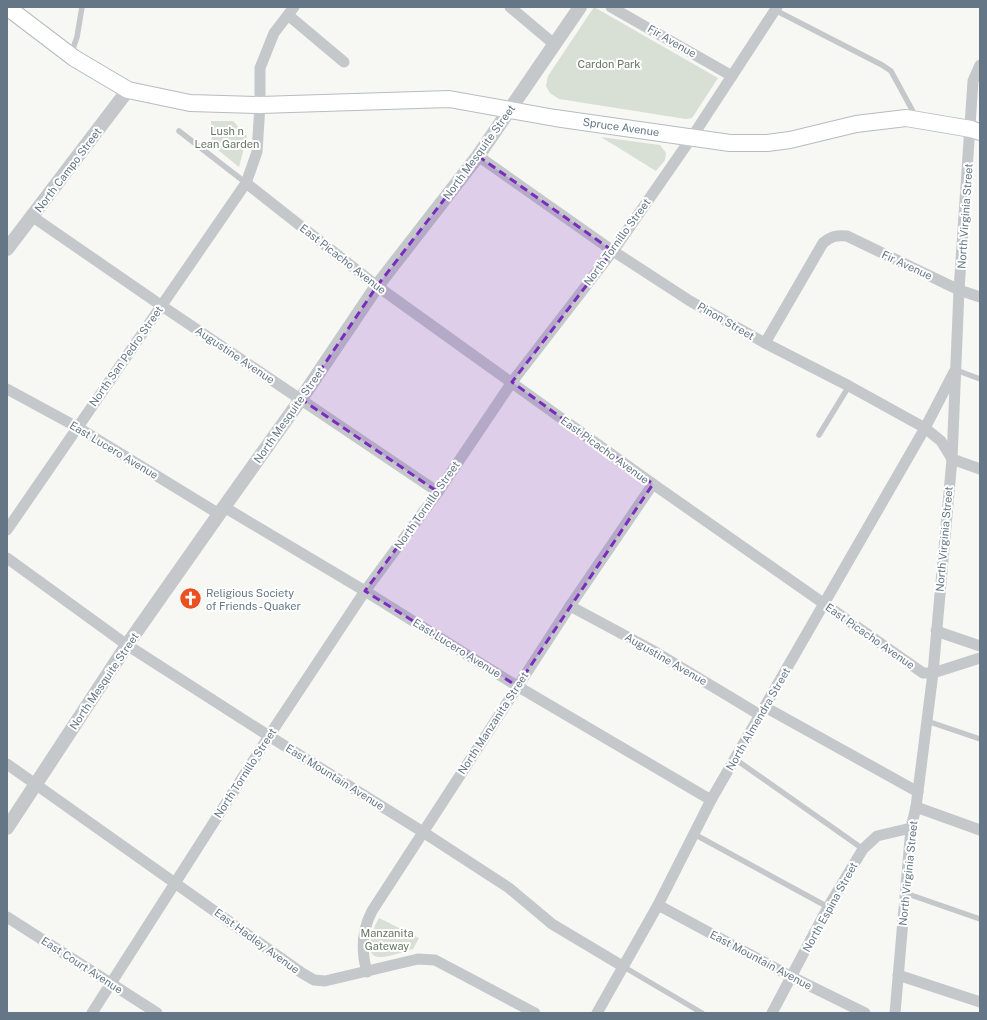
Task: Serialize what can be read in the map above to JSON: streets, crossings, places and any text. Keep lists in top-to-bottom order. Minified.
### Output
{"streets":{"main road":["Spruce Avenue"],"street":["Fir Avenue","North Mesquite Street","North Campo Street","North Virginia Street","North Tornillo Street","East Picacho Avenue","Pinon Street","Augustine Avenue","North San Pedro Street","East Lucero Avenue","North Almendra Street","North Manzanita Street","East Mountain Avenue","North Espina Street","East Hadley Avenue","East Court Avenue"]},"crossings":[["Fir Avenue","North Virginia Street"],["Fir Avenue","North Tornillo Street"],["Fir Avenue","Pinon Street"],["Spruce Avenue","North Mesquite Street"],["Spruce Avenue","North Virginia Street"],["Spruce Avenue","North Tornillo Street"],["North Mesquite Street","East Picacho Avenue"],["North Mesquite Street","Pinon Street"],["North Mesquite Street","Augustine Avenue"],["North Mesquite Street","East Lucero Avenue"],["North Mesquite Street","East Mountain Avenue"],["North Mesquite Street","East Hadley Avenue"],["North Campo Street","Augustine Avenue"],["North Virginia Street","East Picacho Avenue"],["North Virginia Street","Pinon Street"],["North Virginia Street","Augustine Avenue"],["North Virginia Street","North Almendra Street"],["North Virginia Street","North Espina Street"],["North Tornillo Street","East Picacho Avenue"],["North Tornillo Street","Pinon Street"],["North Tornillo Street","Augustine Avenue"],["North Tornillo Street","East Lucero Avenue"],["North Tornillo Street","East Mountain Avenue"],["North Tornillo Street","East Hadley Avenue"],["North Tornillo Street","East Court Avenue"],["East Picacho Avenue","North San Pedro Street"],["East Picacho Avenue","North Almendra Street"],["East Picacho Avenue","North Manzanita Street"],["Pinon Street","North Almendra Street"],["Augustine Avenue","North San Pedro Street"],["Augustine Avenue","North Almendra Street"],["Augustine Avenue","North Manzanita Street"],["North San Pedro Street","East Lucero Avenue"],["East Lucero Avenue","North Almendra Street"],["East Lucero Avenue","North Manzanita Street"],["North Almendra Street","East Mountain Avenue"],["North Manzanita Street","East Mountain Avenue"],["North Manzanita Street","East Hadley Avenue"],["East Mountain Avenue","North Espina Street"]],"parks":["Cardon Park","Lush n Lean Garden","Manzanita Gateway"],"places":{"church":["Religious Society of Friends - Quaker"]}}
